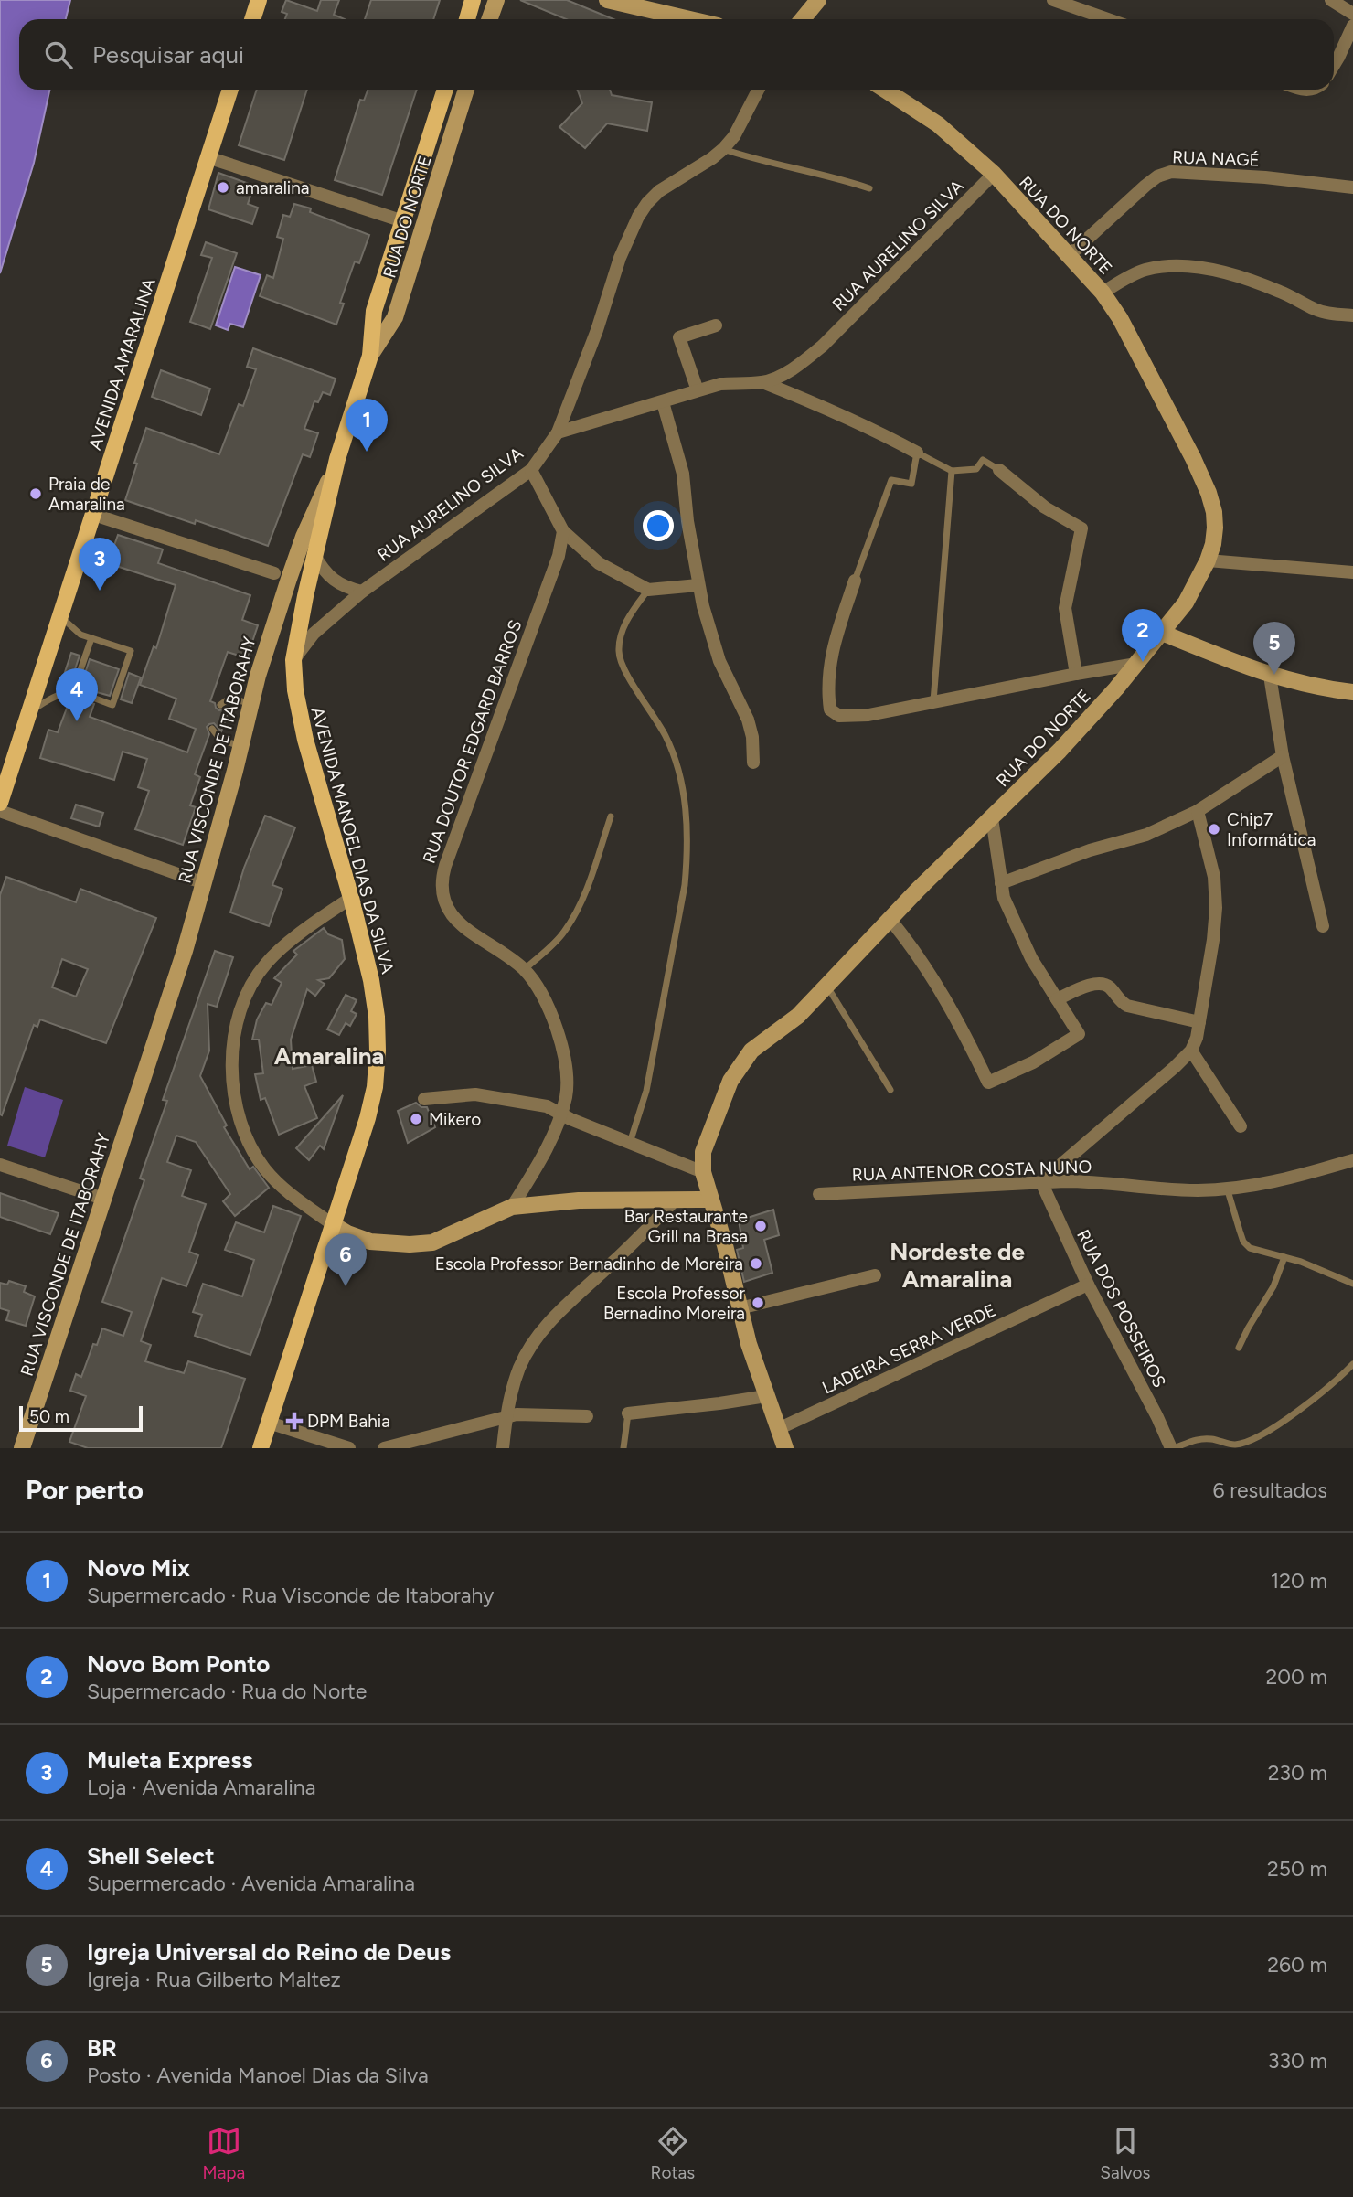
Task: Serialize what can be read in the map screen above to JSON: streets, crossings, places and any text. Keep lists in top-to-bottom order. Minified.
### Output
{"streets":{"main road":["AVENIDA AMARALINA","RUA VISCONDE DE ITABORAHY","AVENIDA MANOEL DIAS DA SILVA"],"street":["RUA NAGÉ","RUA DO NORTE","RUA AURELINO SILVA","RUA DOUTOR EDGARD BARROS","RUA ANTENOR COSTA NUNO","RUA DOS POSSEIROS","LADEIRA SERRA VERDE"]},"crossings":[["RUA NAGÉ","RUA DO NORTE"],["RUA DO NORTE","RUA AURELINO SILVA"],["RUA DO NORTE","RUA VISCONDE DE ITABORAHY"],["RUA DO NORTE","LADEIRA SERRA VERDE"],["RUA AURELINO SILVA","AVENIDA MANOEL DIAS DA SILVA"],["RUA VISCONDE DE ITABORAHY","AVENIDA MANOEL DIAS DA SILVA"],["RUA ANTENOR COSTA NUNO","RUA DOS POSSEIROS"],["RUA DOS POSSEIROS","LADEIRA SERRA VERDE"]],"districts":["Amaralina","Nordeste de Amaralina"],"places":{"other":["amaralina","Praia de Amaralina","Chip7 Informática","Mikero","Bar Restaurante Grill na Brasa","Escola Professor Bernadinho de Moreira","Escola Professor Bernadino Moreira"],"health":["DPM Bahia"]},"scale_bar":"50 m","page":{"search":"Pesquisar aqui","pins":["1","3","2","5","4","6"],"scale":"50 m","heading":["Por perto","6 resultados"],"list":[{"mark":"1","name":"Novo Mix","note":"Supermercado · Rua Visconde de Itaborahy","value":"120 m"},{"mark":"2","name":"Novo Bom Ponto","note":"Supermercado · Rua do Norte","value":"200 m"},{"mark":"3","name":"Muleta Express","note":"Loja · Avenida Amaralina","value":"230 m"},{"mark":"4","name":"Shell Select","note":"Supermercado · Avenida Amaralina","value":"250 m"},{"mark":"5","name":"Igreja Universal do Reino de Deus","note":"Igreja · Rua Gilberto Maltez","value":"260 m"},{"mark":"6","name":"BR","note":"Posto · Avenida Manoel Dias da Silva","value":"330 m"}],"nav":["Mapa","Rotas","Salvos"]}}
